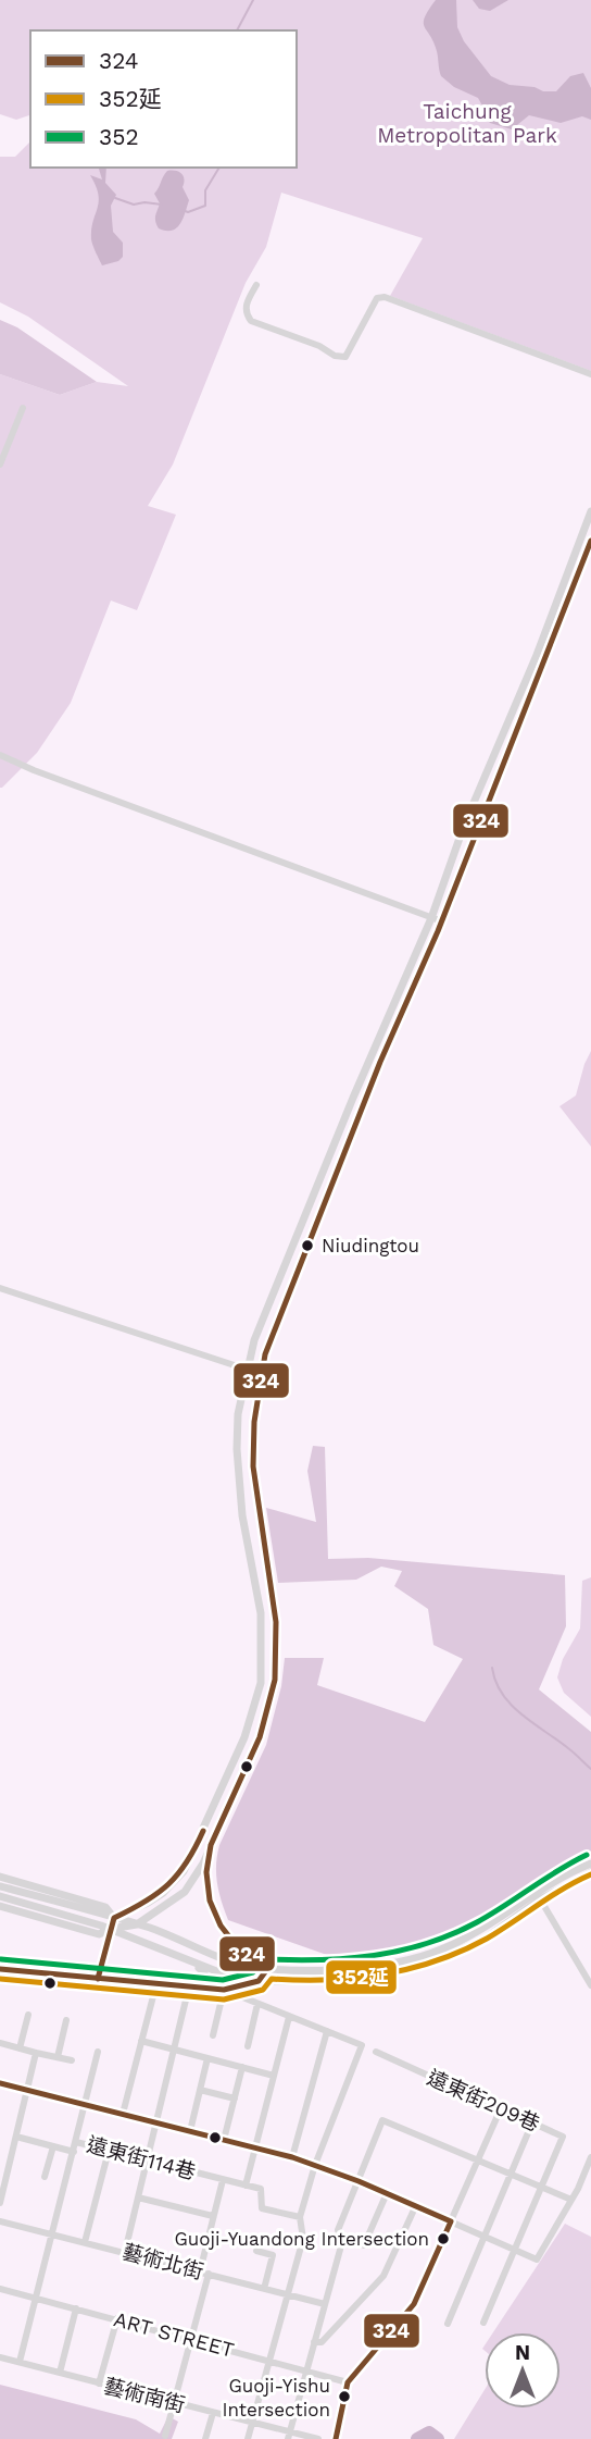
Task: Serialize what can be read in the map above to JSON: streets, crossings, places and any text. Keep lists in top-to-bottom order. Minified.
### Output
{"streets":{"street":["遠東街209巷","遠東街114巷","藝術北街","ART STREET","藝術南街"]},"parks":["Taichung Metropolitan Park"],"places":["Niudingtou","Guoji-Yuandong Intersection","Guoji-Yishu Intersection"],"lines":["transit line 324","transit line 352","transit line 352延"],"legend":["324","352延","352"],"north":"top"}
